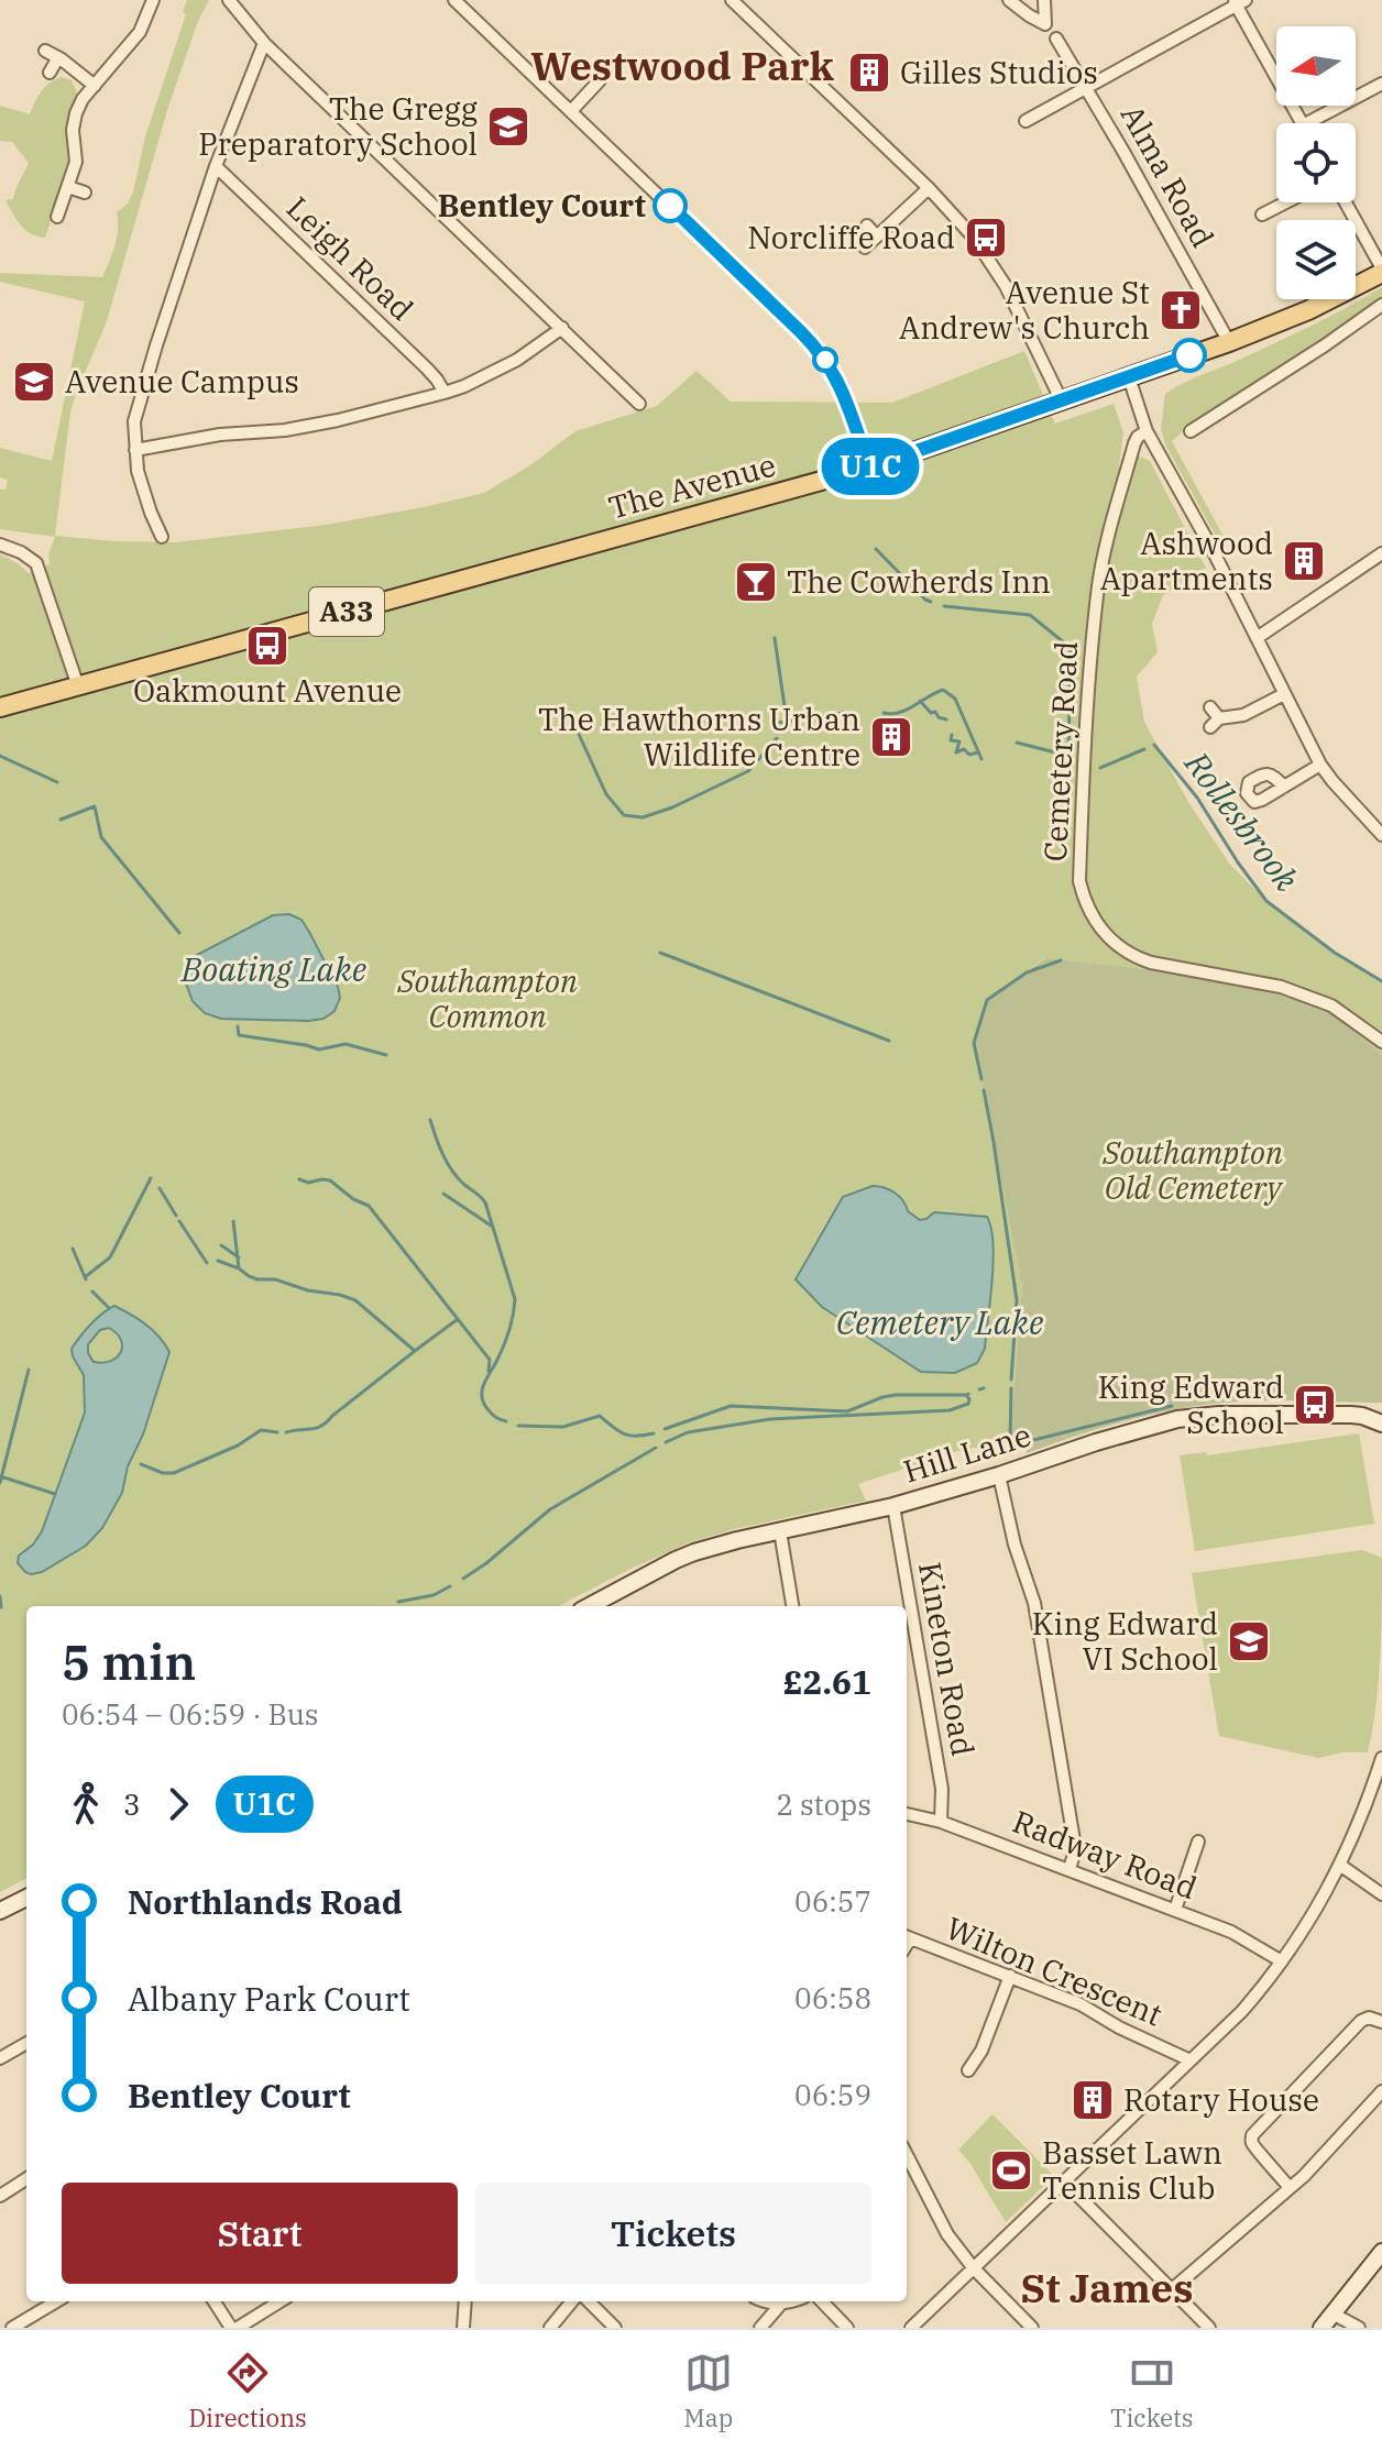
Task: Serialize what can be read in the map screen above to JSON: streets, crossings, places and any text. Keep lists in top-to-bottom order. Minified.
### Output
{"streets":{"main road":["The Avenue","A33"],"street":["Alma Road","Leigh Road","Cemetery Road","Hill Lane","Kineton Road","Radway Road","Wilton Crescent"]},"crossings":[["Alma Road","The Avenue"],["Hill Lane","Kineton Road"],["Kineton Road","Radway Road"]],"districts":["Westwood Park","St James"],"water":["Rollesbrook","Boating Lake","Cemetery Lake"],"parks":["Southampton Common","Southampton Old Cemetery"],"places":{"building":["Gilles Studios","Ashwood Apartments","The Hawthorns Urban Wildlife Centre","Rotary House"],"school or university":["The Gregg Preparatory School","Avenue Campus","King Edward VI School"],"other":["Bentley Court"],"bus stop":["Norcliffe Road","Oakmount Avenue","King Edward School"],"church":["Avenue St Andrew's Church"],"bar":["The Cowherds Inn"],"sports":["Basset Lawn Tennis Club"]},"lines":["bus line U1C"],"north":"left","page":{"on_map":"U1C","heading":["5 min","06:54 – 06:59 · Bus","£2.61"],"legs":["3","U1C","2 stops"],"list":[{"name":"Northlands Road","value":"06:57"},{"name":"Albany Park Court","value":"06:58"},{"name":"Bentley Court","value":"06:59"}],"buttons":["Start","Tickets"],"tabs":["Directions","Map","Tickets"]}}
